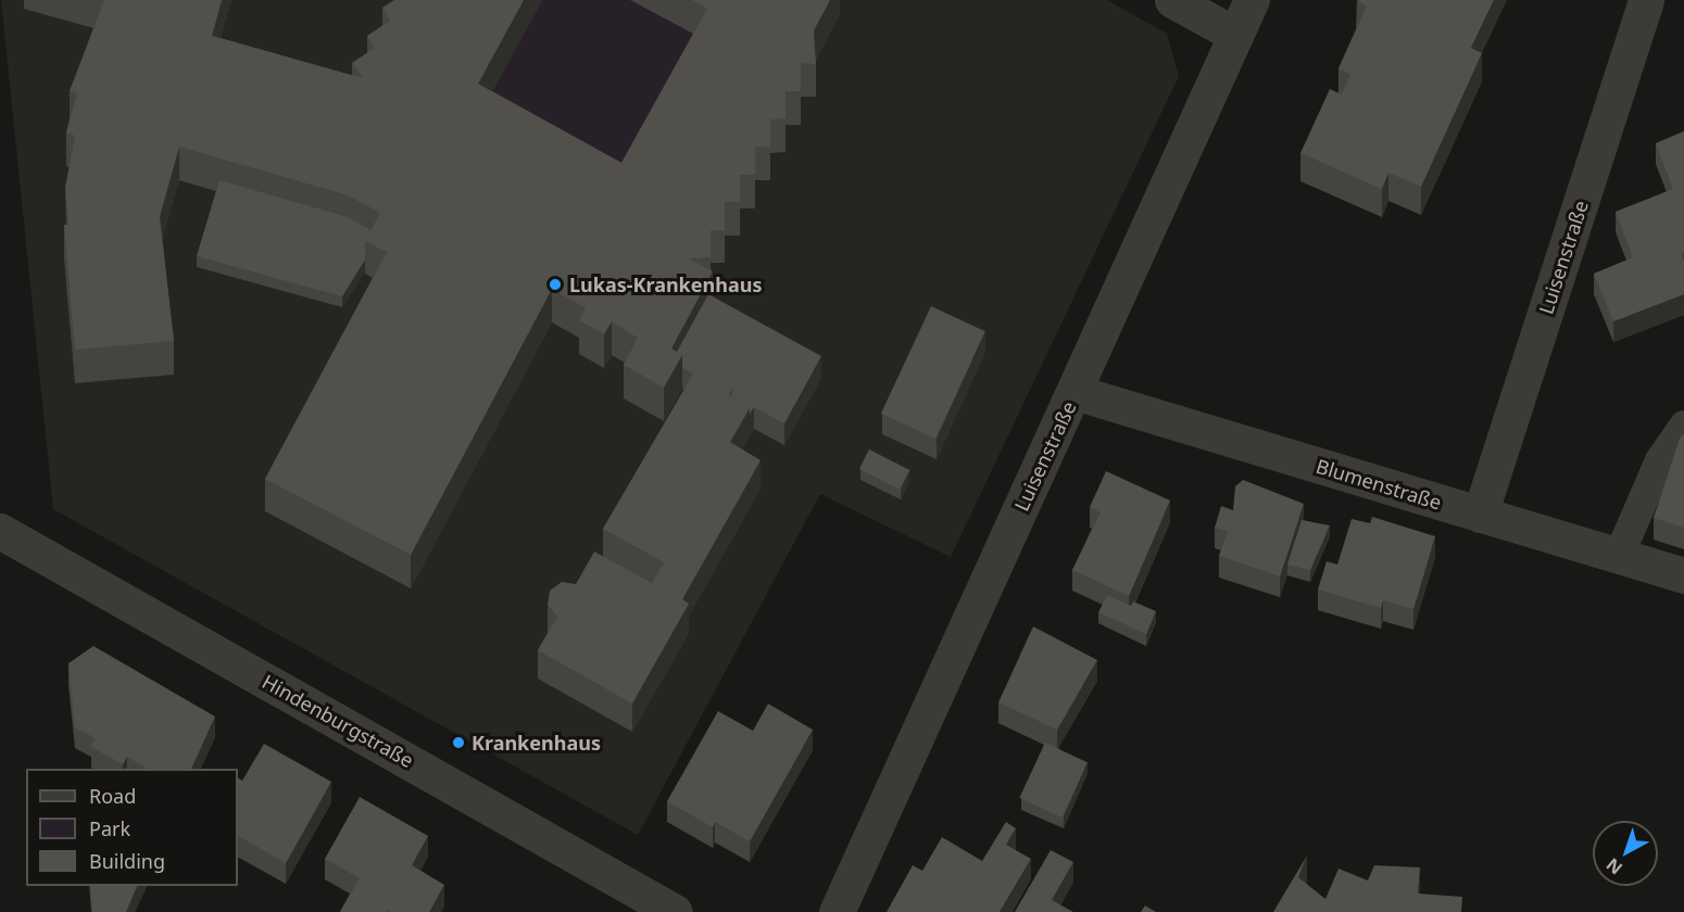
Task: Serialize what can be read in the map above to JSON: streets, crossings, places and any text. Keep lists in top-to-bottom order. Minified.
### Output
{"streets":{"street":["Luisenstraße","Blumenstraße","Hindenburgstraße"]},"crossings":[["Luisenstraße","Blumenstraße"]],"places":["Lukas-Krankenhaus","Krankenhaus"],"legend":["Road","Park","Building"],"north":"bottom left"}
